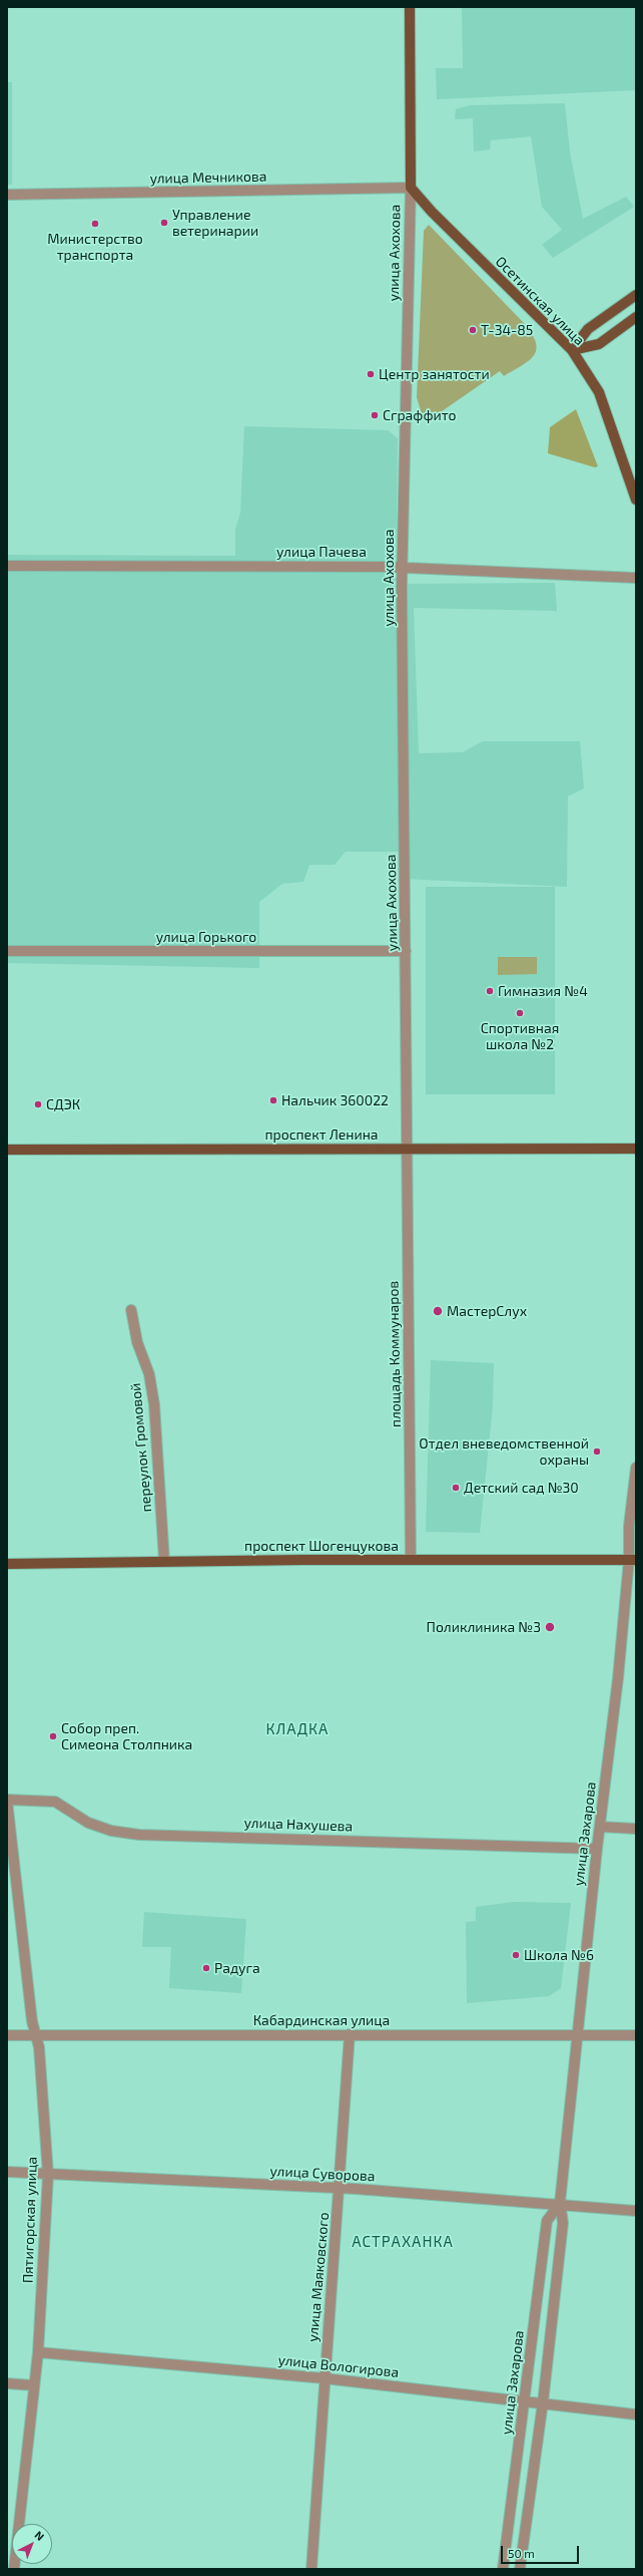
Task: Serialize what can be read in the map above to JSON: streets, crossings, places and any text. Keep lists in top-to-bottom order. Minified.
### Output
{"streets":{"main road":["улица Ахохова","Осетинская улица","проспект Ленина","проспект Шогенцукова"],"street":["улица Мечникова","улица Пачева","улица Горького","площадь Коммунаров","переулок Громовой","улица Нахушева","улица Захарова","Кабардинская улица","улица Суворова","Пятигорская улица","улица Маяковского","улица Вологирова"]},"crossings":[["улица Мечникова","улица Ахохова"],["улица Мечникова","Осетинская улица"],["улица Ахохова","Осетинская улица"],["улица Ахохова","улица Пачева"],["улица Ахохова","улица Горького"],["улица Ахохова","проспект Ленина"],["улица Ахохова","площадь Коммунаров"],["проспект Ленина","площадь Коммунаров"],["площадь Коммунаров","проспект Шогенцукова"],["переулок Громовой","проспект Шогенцукова"],["проспект Шогенцукова","улица Захарова"],["улица Нахушева","улица Захарова"],["улица Нахушева","Пятигорская улица"],["улица Захарова","Кабардинская улица"],["улица Захарова","улица Суворова"],["улица Захарова","улица Вологирова"],["Кабардинская улица","Пятигорская улица"],["Кабардинская улица","улица Маяковского"],["улица Суворова","Пятигорская улица"],["улица Суворова","улица Маяковского"],["Пятигорская улица","улица Вологирова"],["улица Маяковского","улица Вологирова"]],"districts":["КЛАДКА","АСТРАХАНКА"],"places":["Управление ветеринарии","Министерство транспорта","Т-34-85","Центр занятости","Сграффито","Гимназия №4","Спортивная школа №2","Нальчик 360022","СДЭК","МастерСлух","Отдел вневедомственной охраны","Детский сад №30","Поликлиника №3","Собор преп. Симеона Столпника","Школа №6","Радуга"],"scale_bar":"50 m","north":"top right"}
